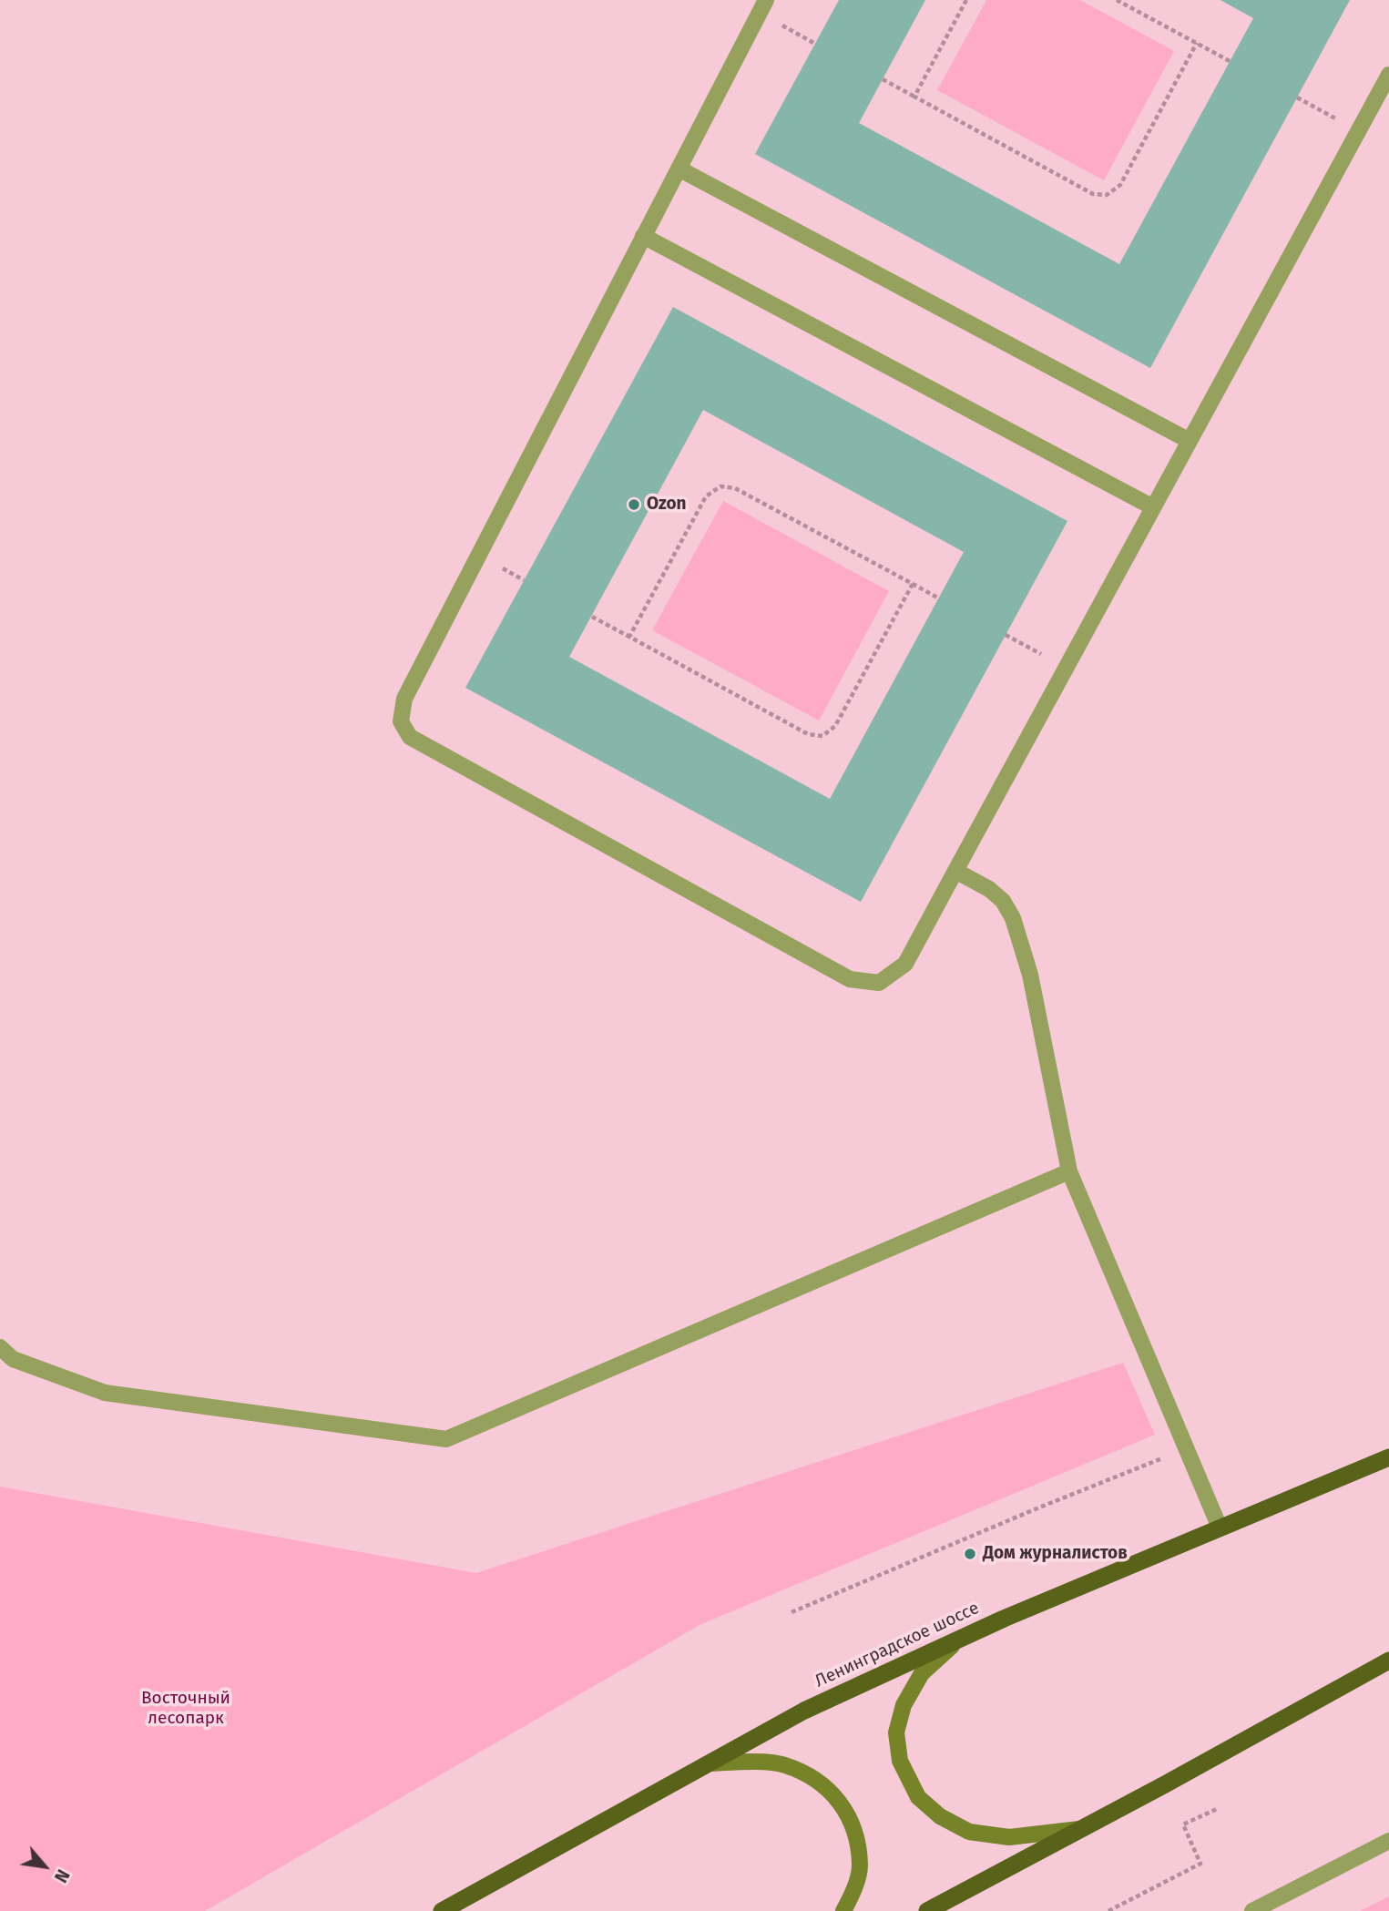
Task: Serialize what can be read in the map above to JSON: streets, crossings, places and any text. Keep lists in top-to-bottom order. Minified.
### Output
{"streets":{"highway":["Ленинградское шоссе"]},"parks":["Восточный лесопарк"],"places":["Ozon","Дом журналистов"],"north":"bottom right"}
